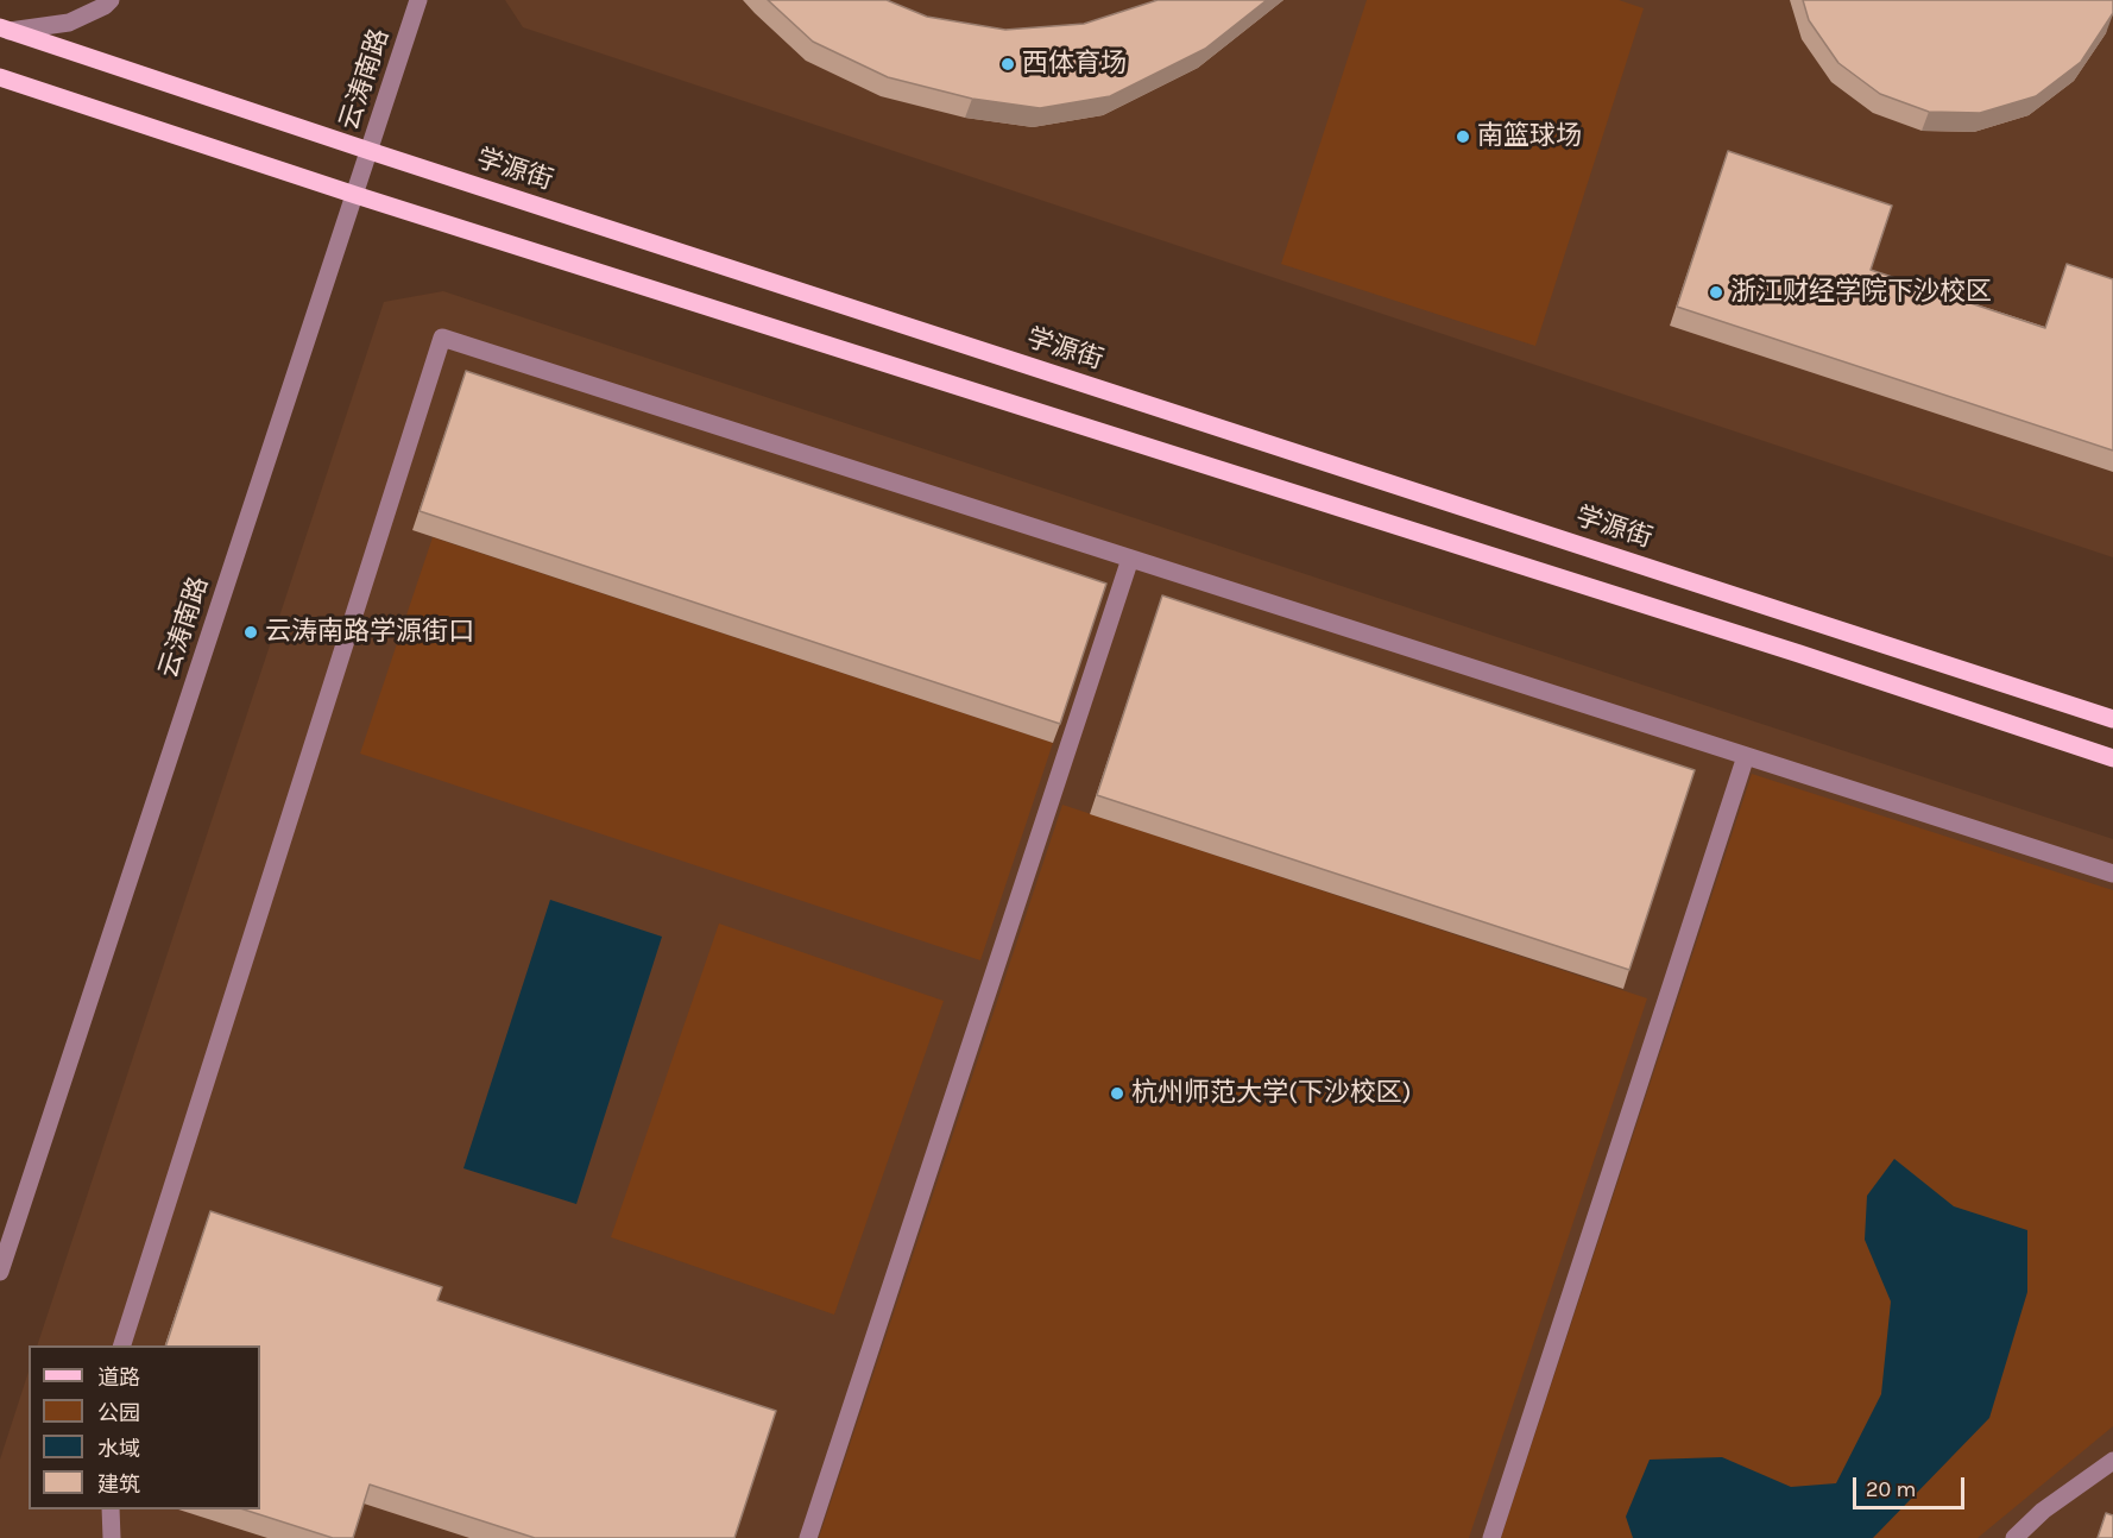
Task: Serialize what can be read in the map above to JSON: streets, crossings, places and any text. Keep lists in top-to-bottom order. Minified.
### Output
{"streets":{"main road":["学源街"],"street":["云涛南路"]},"crossings":[["云涛南路","学源街"]],"places":["西体育场","南篮球场","浙江财经学院下沙校区","云涛南路学源街口","杭州师范大学(下沙校区)"],"legend":["道路","公园","水域","建筑"],"scale_bar":"20 m"}
